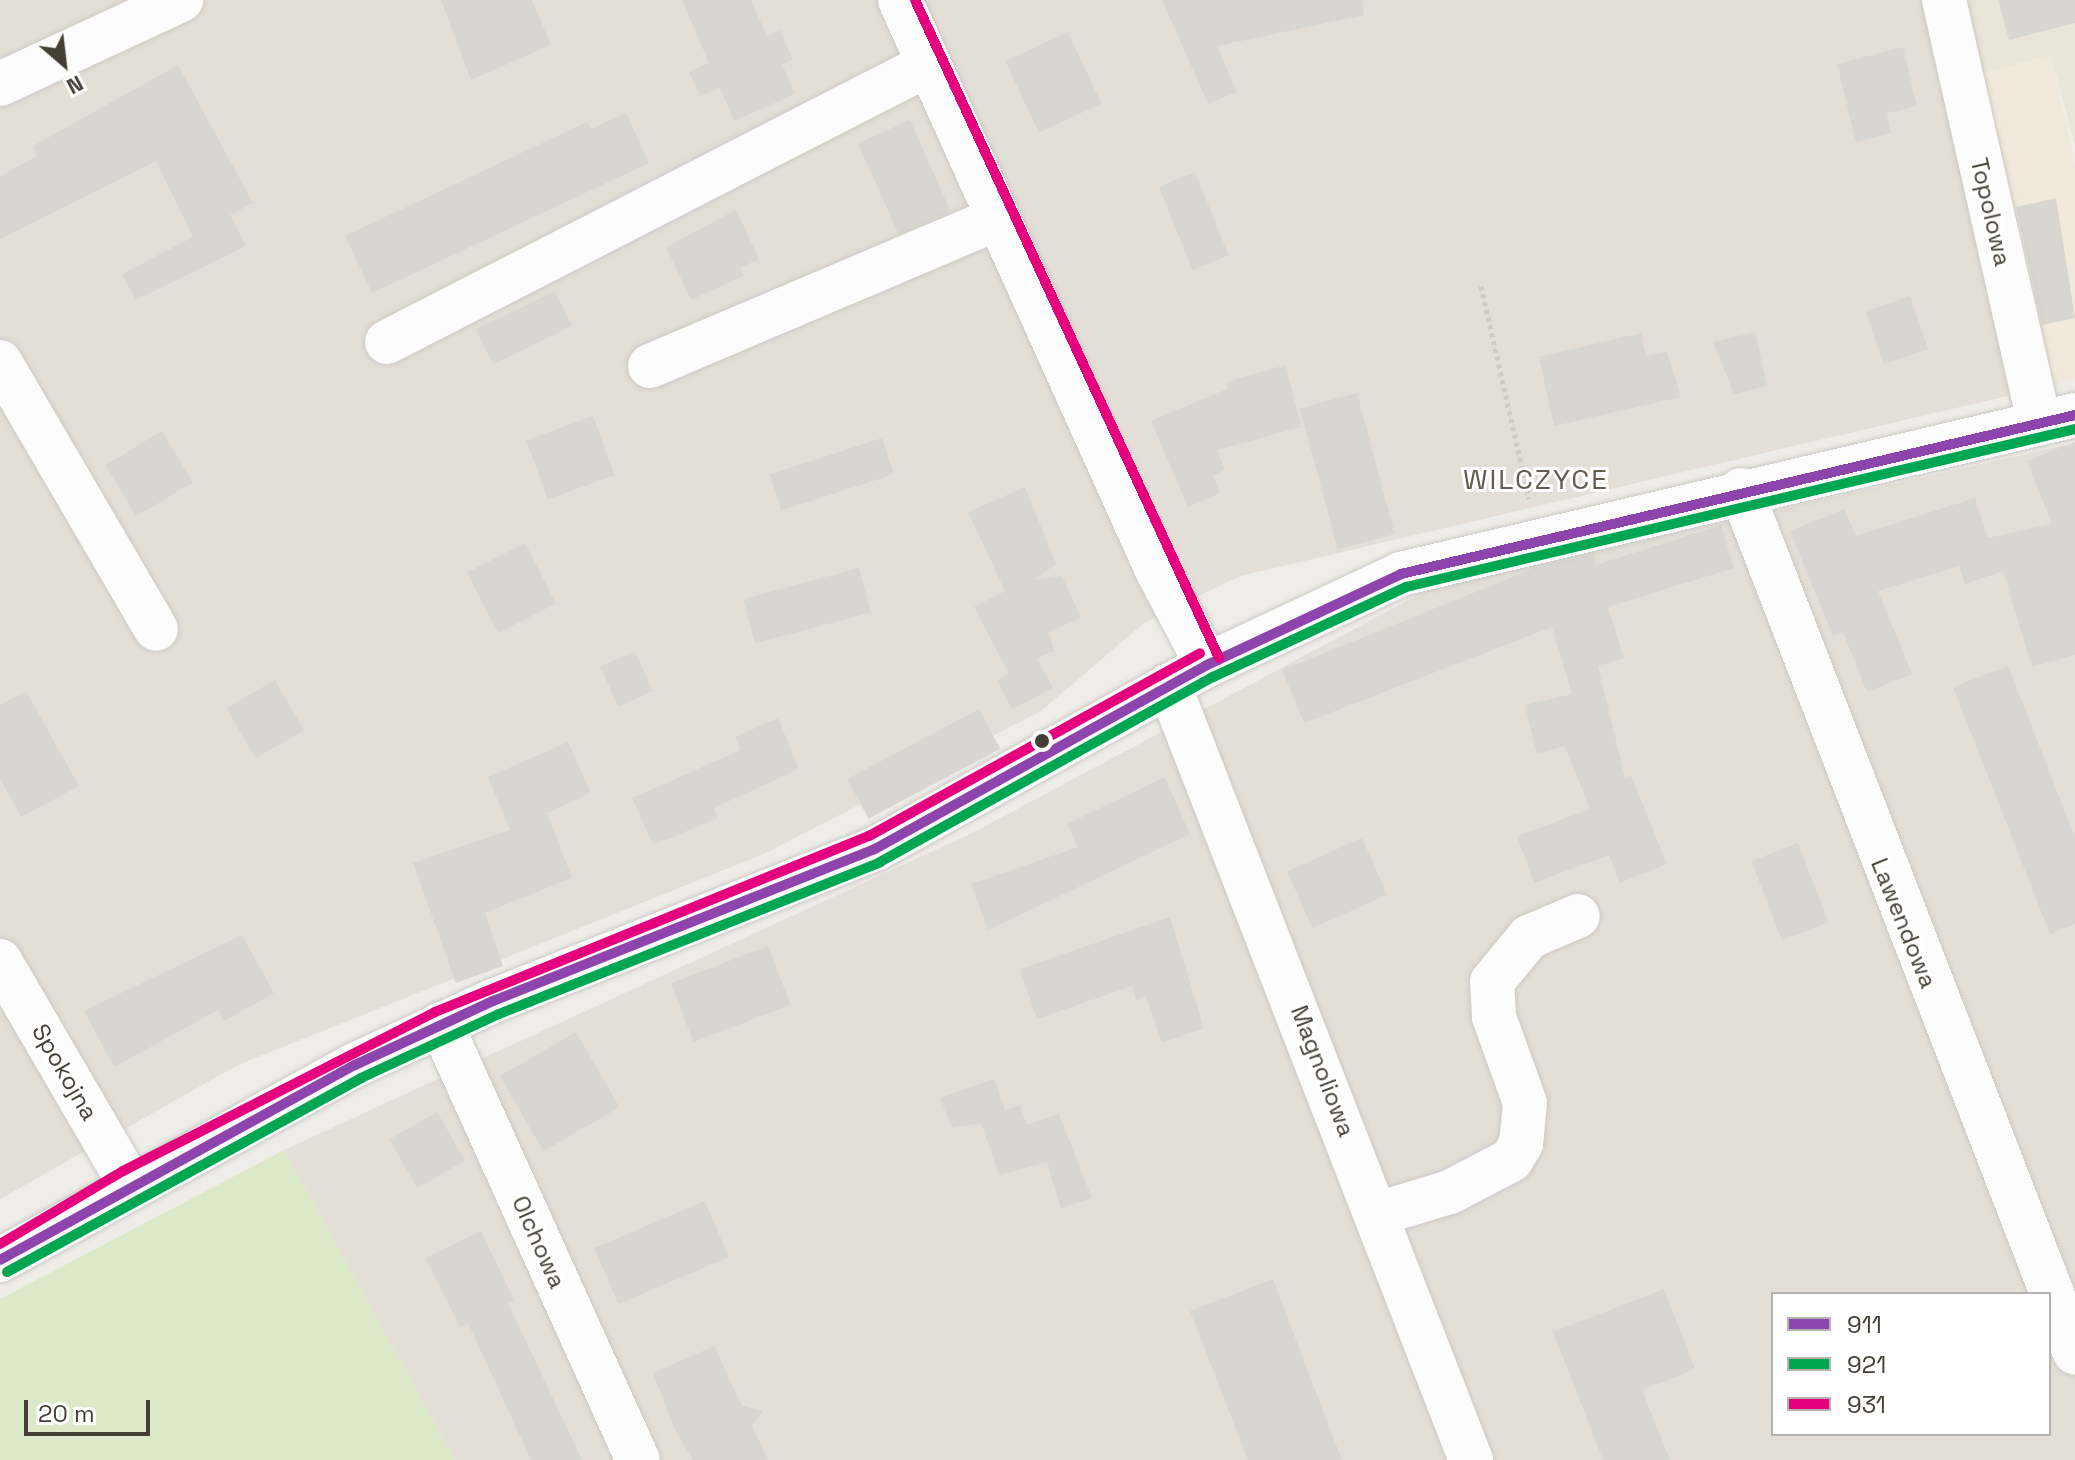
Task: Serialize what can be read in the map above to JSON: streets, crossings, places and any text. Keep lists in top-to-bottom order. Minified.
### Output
{"streets":{"street":["Topolowa","Lawendowa","Magnoliowa","Spokojna","Olchowa"]},"districts":["WILCZYCE"],"lines":["transit line 931","transit line 911","transit line 921"],"legend":["911","921","931"],"scale_bar":"20 m","north":"bottom right"}
